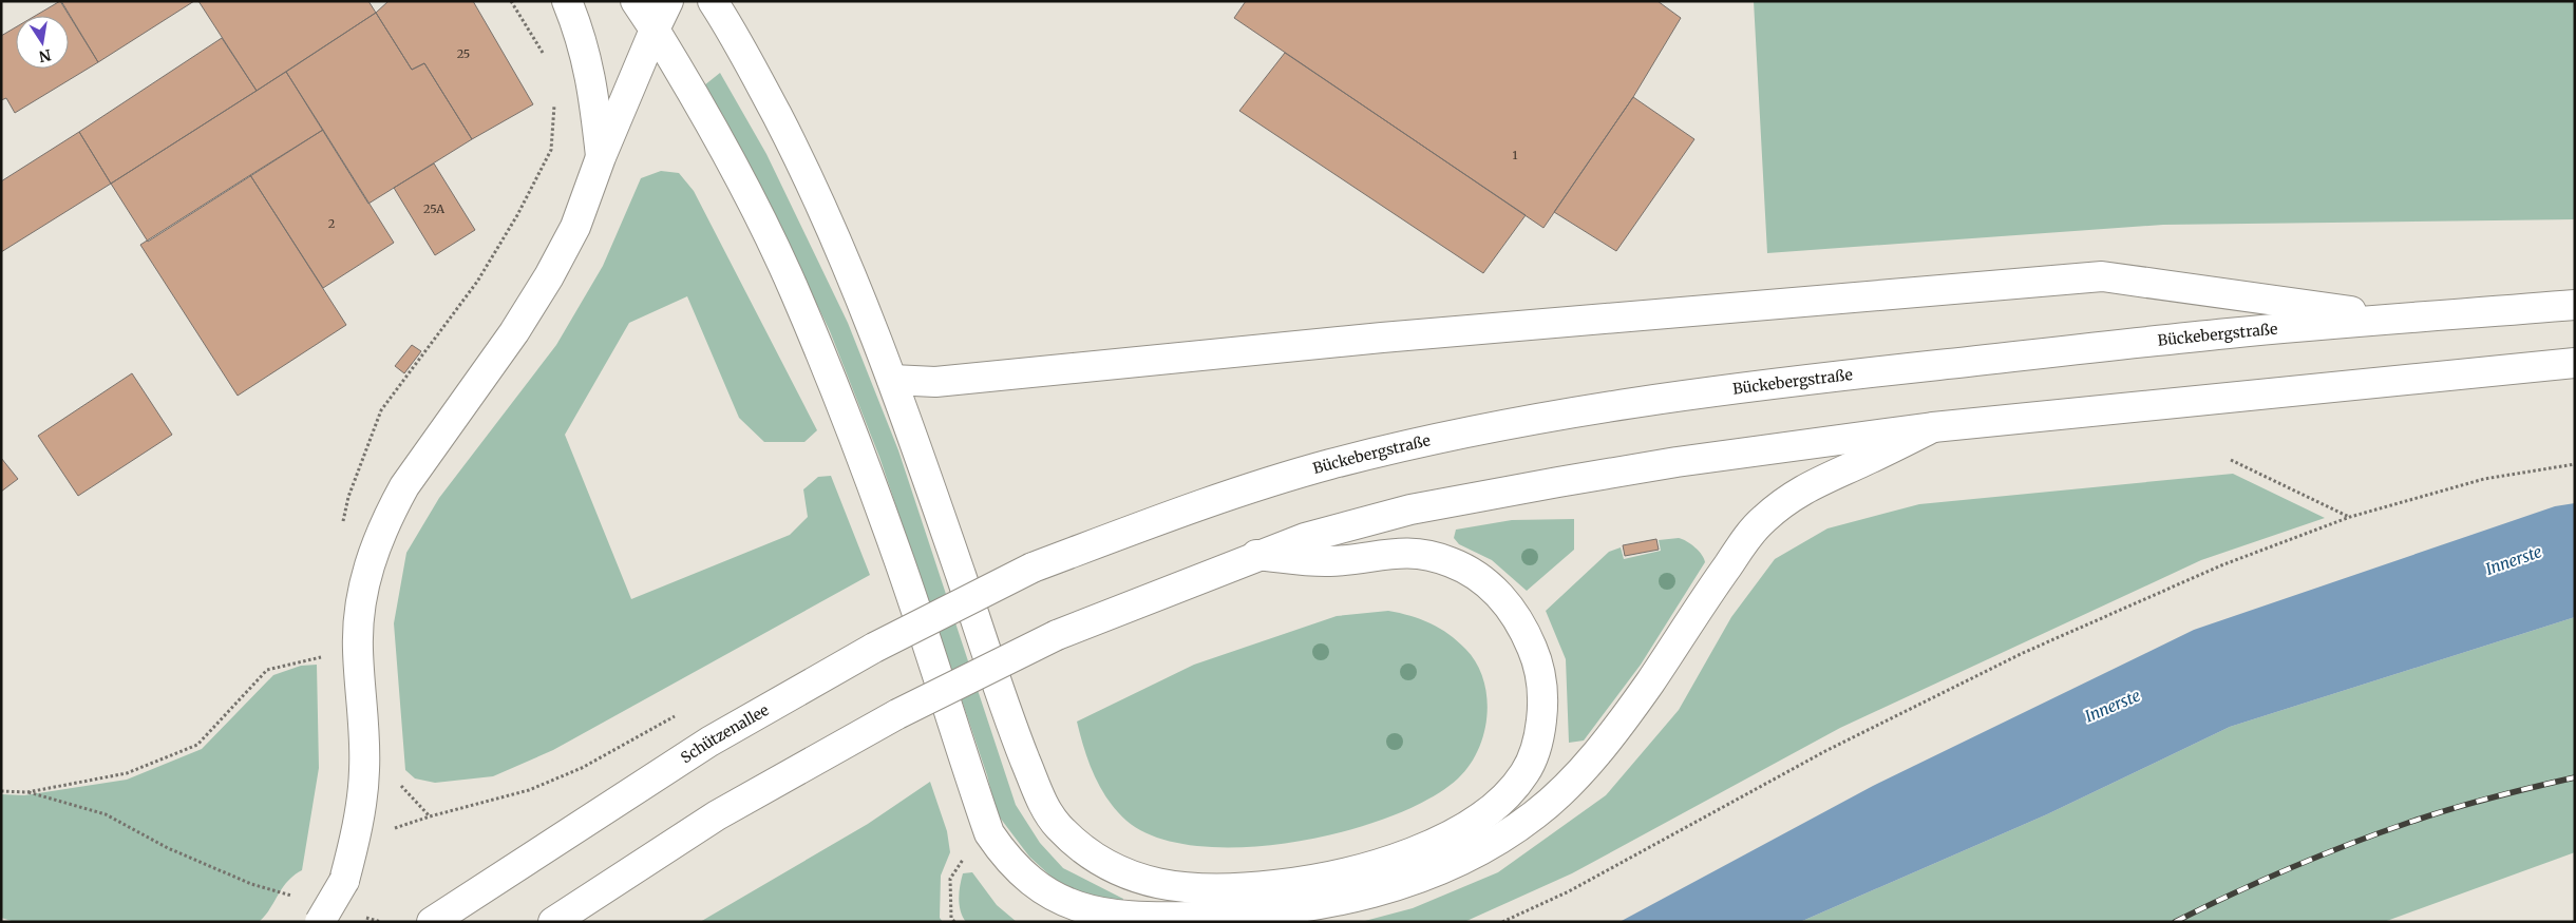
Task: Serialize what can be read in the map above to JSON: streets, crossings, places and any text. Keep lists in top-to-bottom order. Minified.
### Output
{"streets":{"main road":["Bückebergstraße","Schützenallee"]},"crossings":[["Bückebergstraße","Schützenallee"]],"water":["Innerste"],"house_numbers":["25","1","25A","2"],"north":"bottom"}
